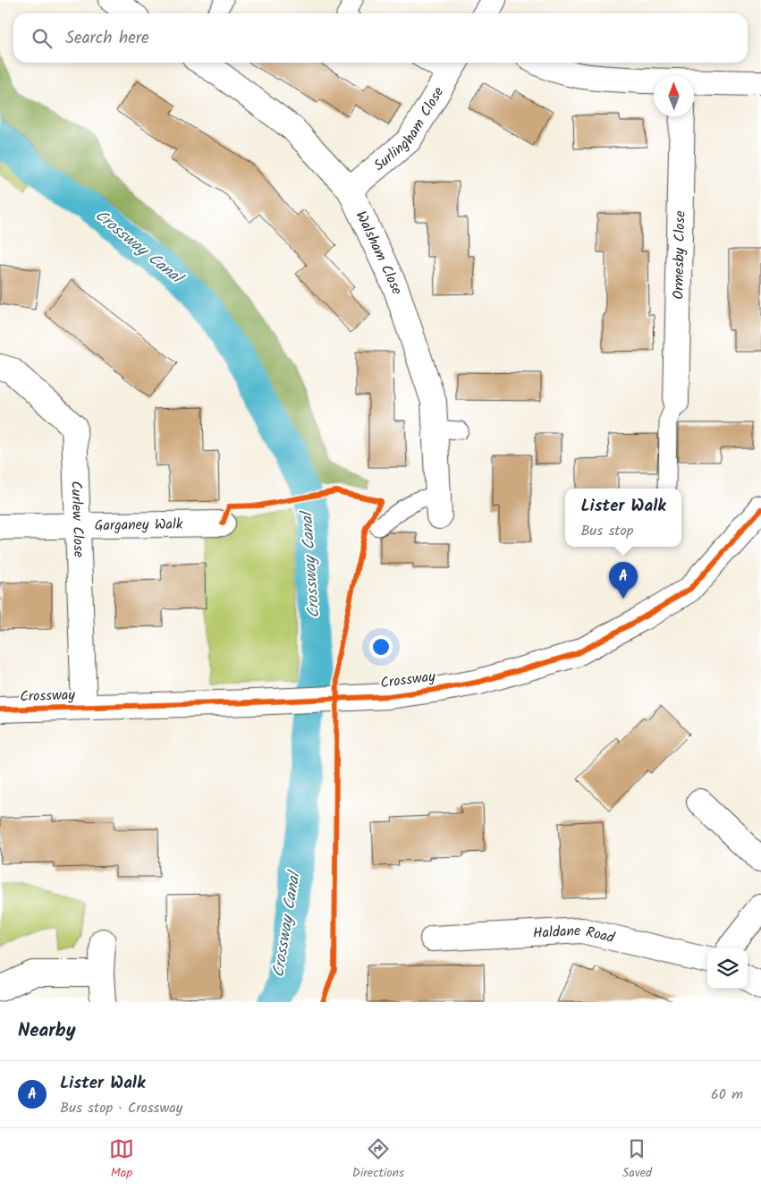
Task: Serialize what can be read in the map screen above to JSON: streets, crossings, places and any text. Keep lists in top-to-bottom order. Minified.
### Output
{"streets":{"street":["Surlingham Close","Walsham Close","Ormesby Close","Curlew Close","Garganey Walk","Crossway","Haldane Road"]},"crossings":[["Surlingham Close","Walsham Close"],["Curlew Close","Garganey Walk"],["Curlew Close","Crossway"]],"water":["Crossway Canal"],"north":"top","page":{"search":"Search here","popup":["Lister Walk","Bus stop"],"pins":"A","heading":"Nearby","list":[{"mark":"A","name":"Lister Walk","note":"Bus stop · Crossway","value":"60 m"}],"nav":["Map","Directions","Saved"]}}
